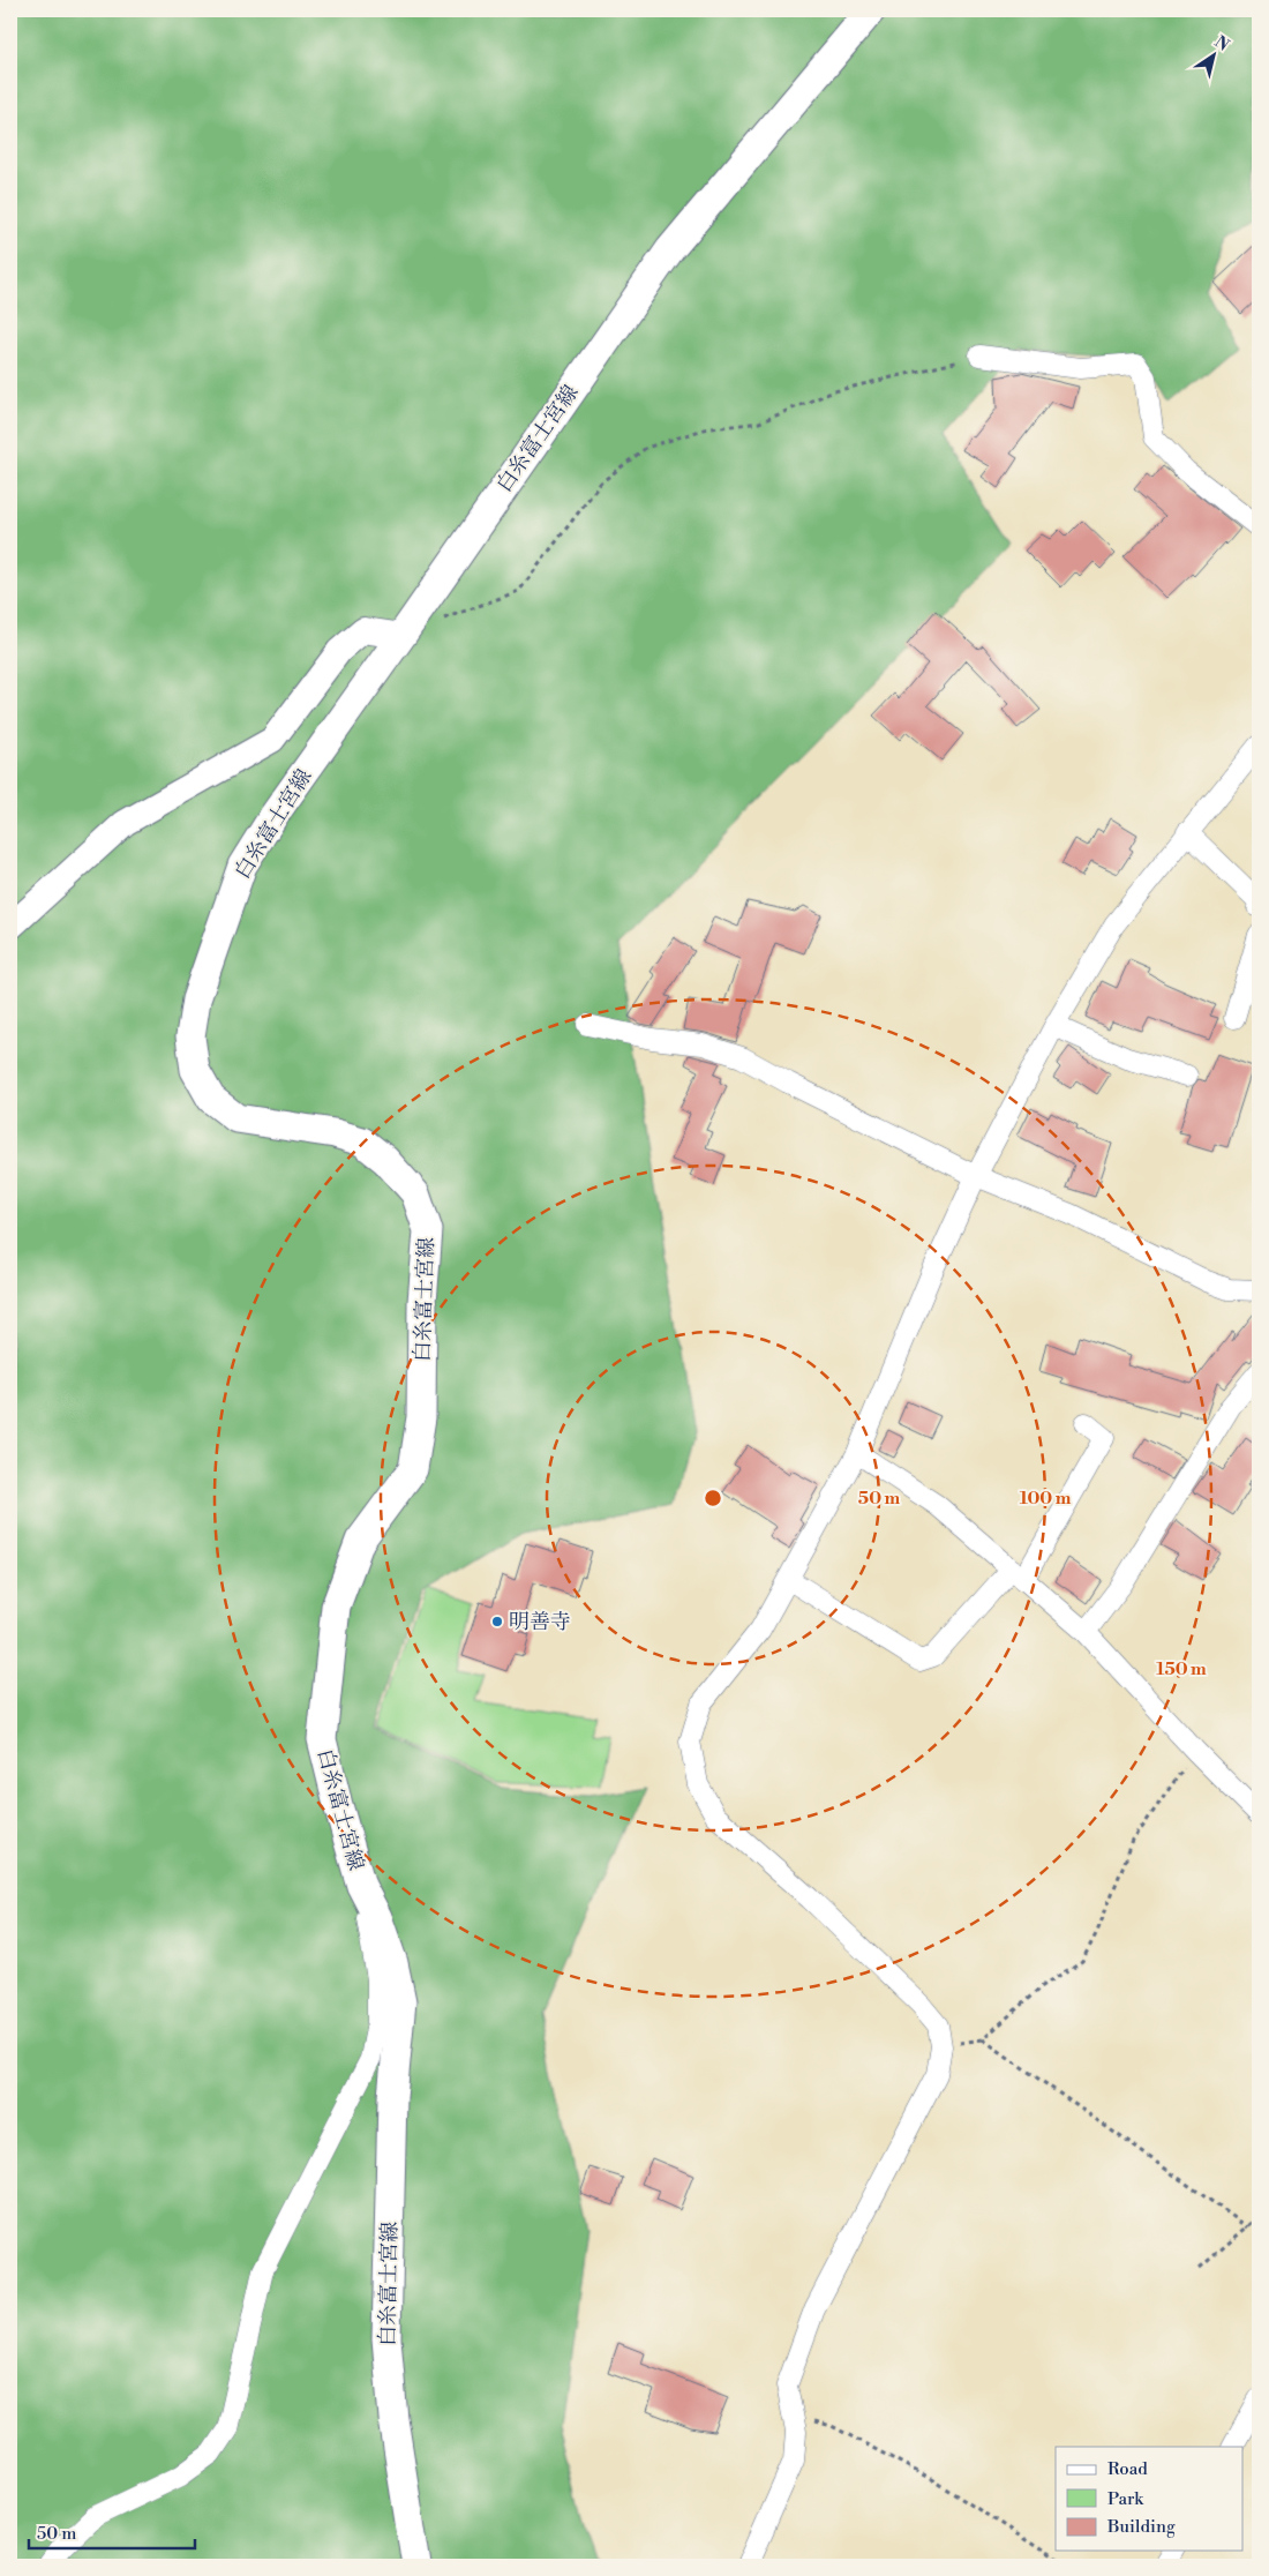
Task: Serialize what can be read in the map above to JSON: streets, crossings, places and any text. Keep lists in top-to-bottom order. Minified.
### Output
{"streets":{"main road":["白糸富士宮線"]},"places":["明善寺"],"legend":["Road","Park","Building"],"scale_bar":"50 m","north":"top right","rings":["50 m","100 m","150 m"]}
